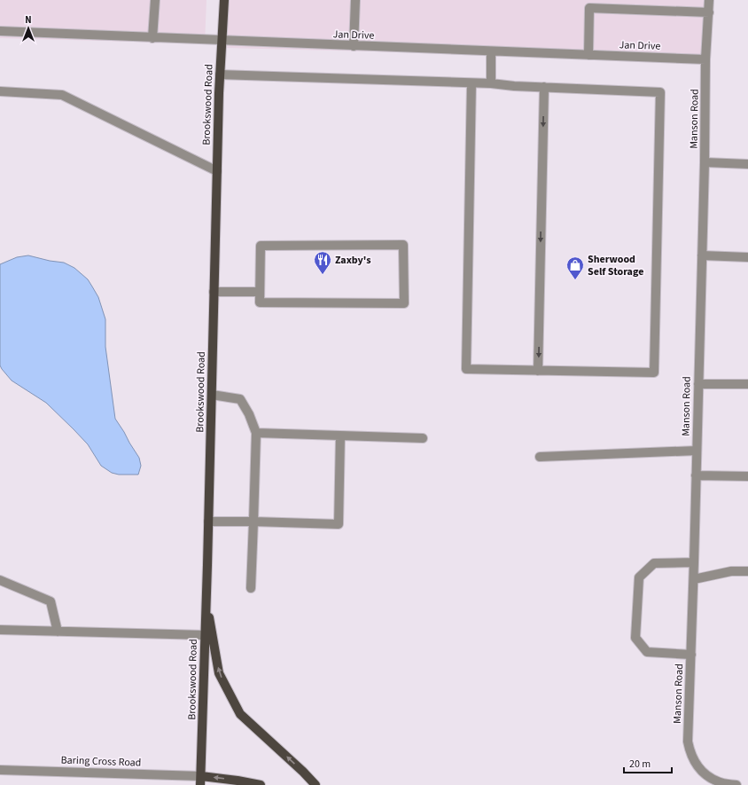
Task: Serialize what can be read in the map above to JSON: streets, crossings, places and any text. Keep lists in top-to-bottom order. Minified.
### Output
{"streets":{"main road":["Brookswood Road"],"street":["Jan Drive","Manson Road","Baring Cross Road"]},"crossings":[["Jan Drive","Brookswood Road"],["Jan Drive","Manson Road"],["Brookswood Road","Baring Cross Road"]],"places":{"restaurant":["Zaxby's"],"shop":["Sherwood Self Storage"]},"scale_bar":"20 m","north":"top"}
